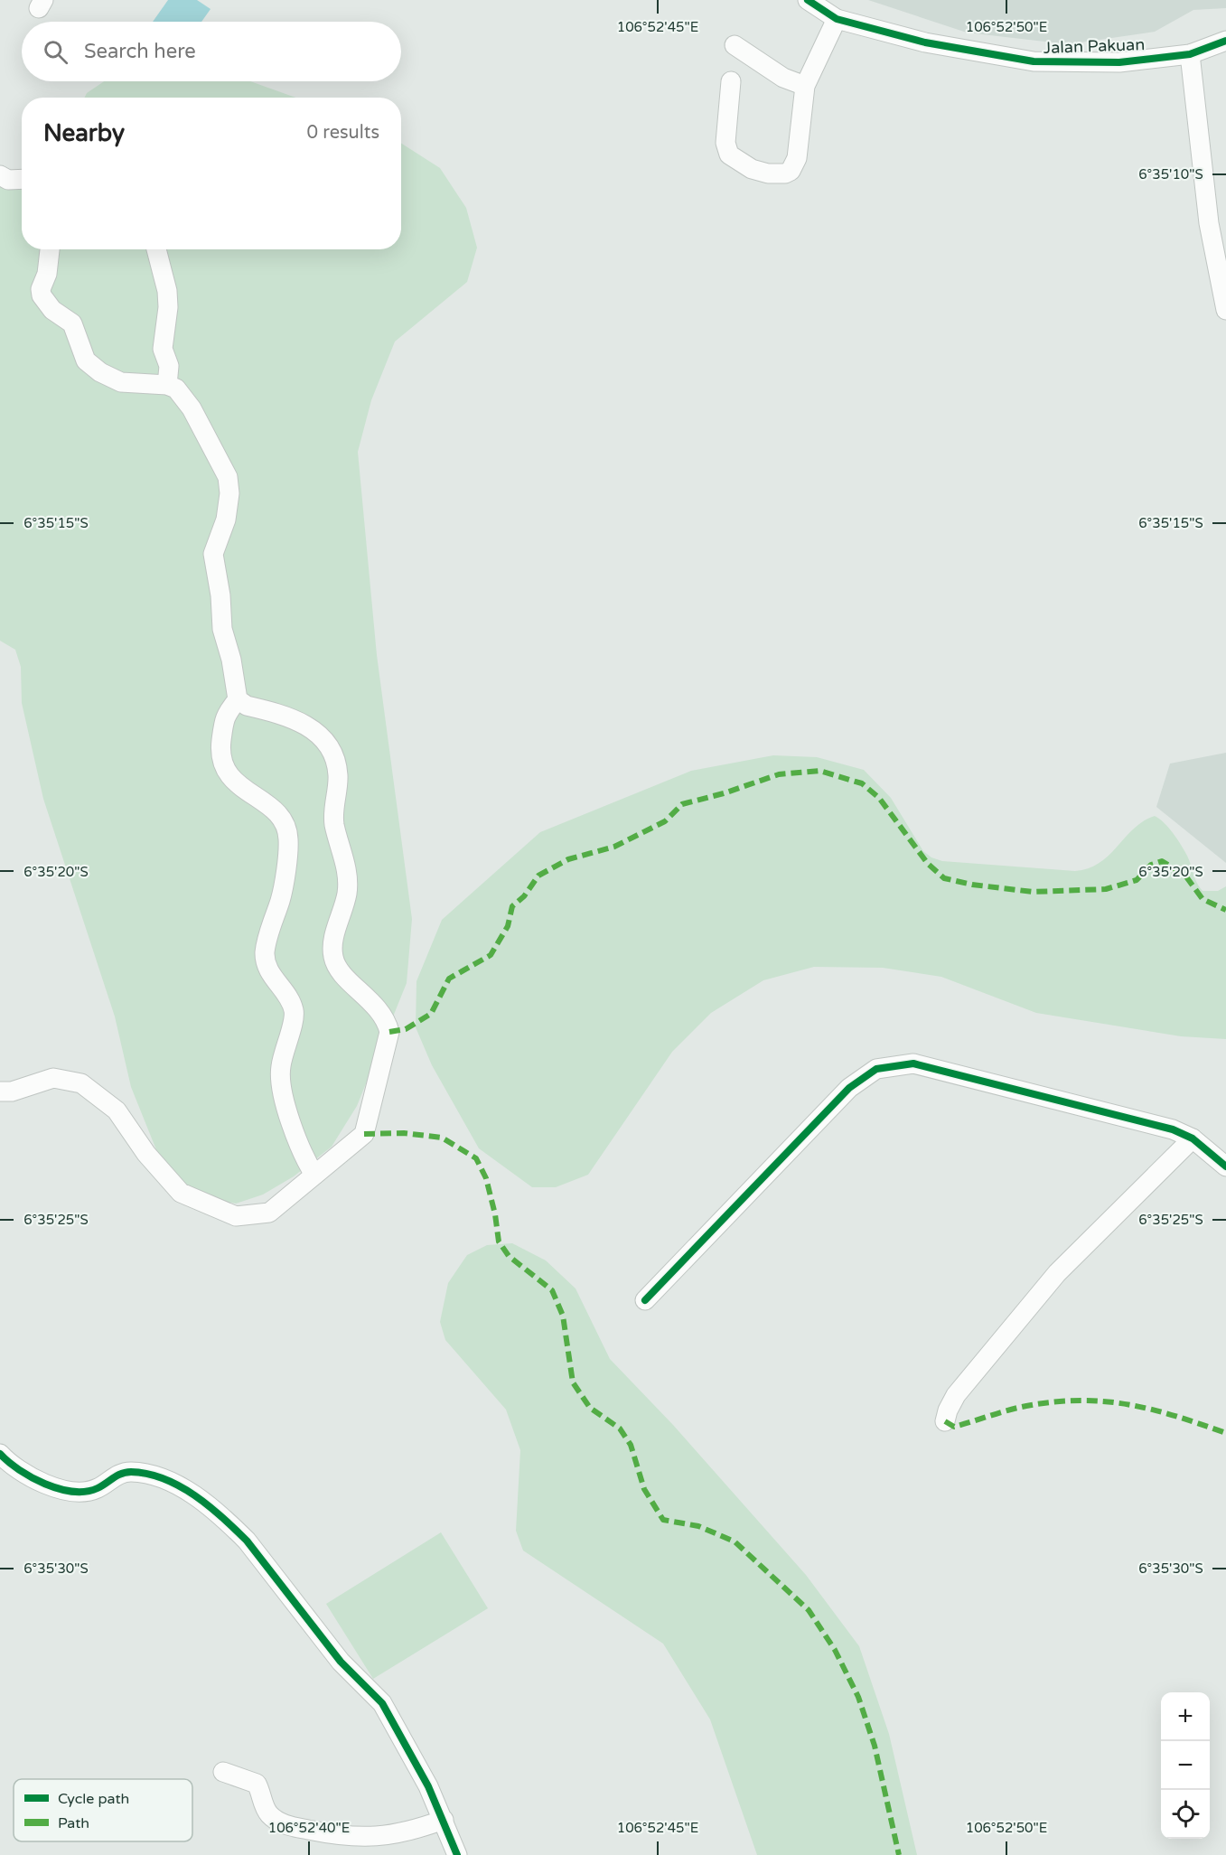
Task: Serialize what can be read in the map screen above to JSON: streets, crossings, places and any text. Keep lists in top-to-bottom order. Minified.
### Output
{"streets":{"street":["Jalan Pakuan"]},"legend":["Cycle path","Path"],"page":{"search":"Search here","heading":["Nearby","0 results"],"map_buttons":["+","−"]},"coordinates":["106°52'45\"E","106°52'50\"E","6°35'10\"S","6°35'15\"S","6°35'20\"S","6°35'25\"S","6°35'30\"S","106°52'40\"E"]}
